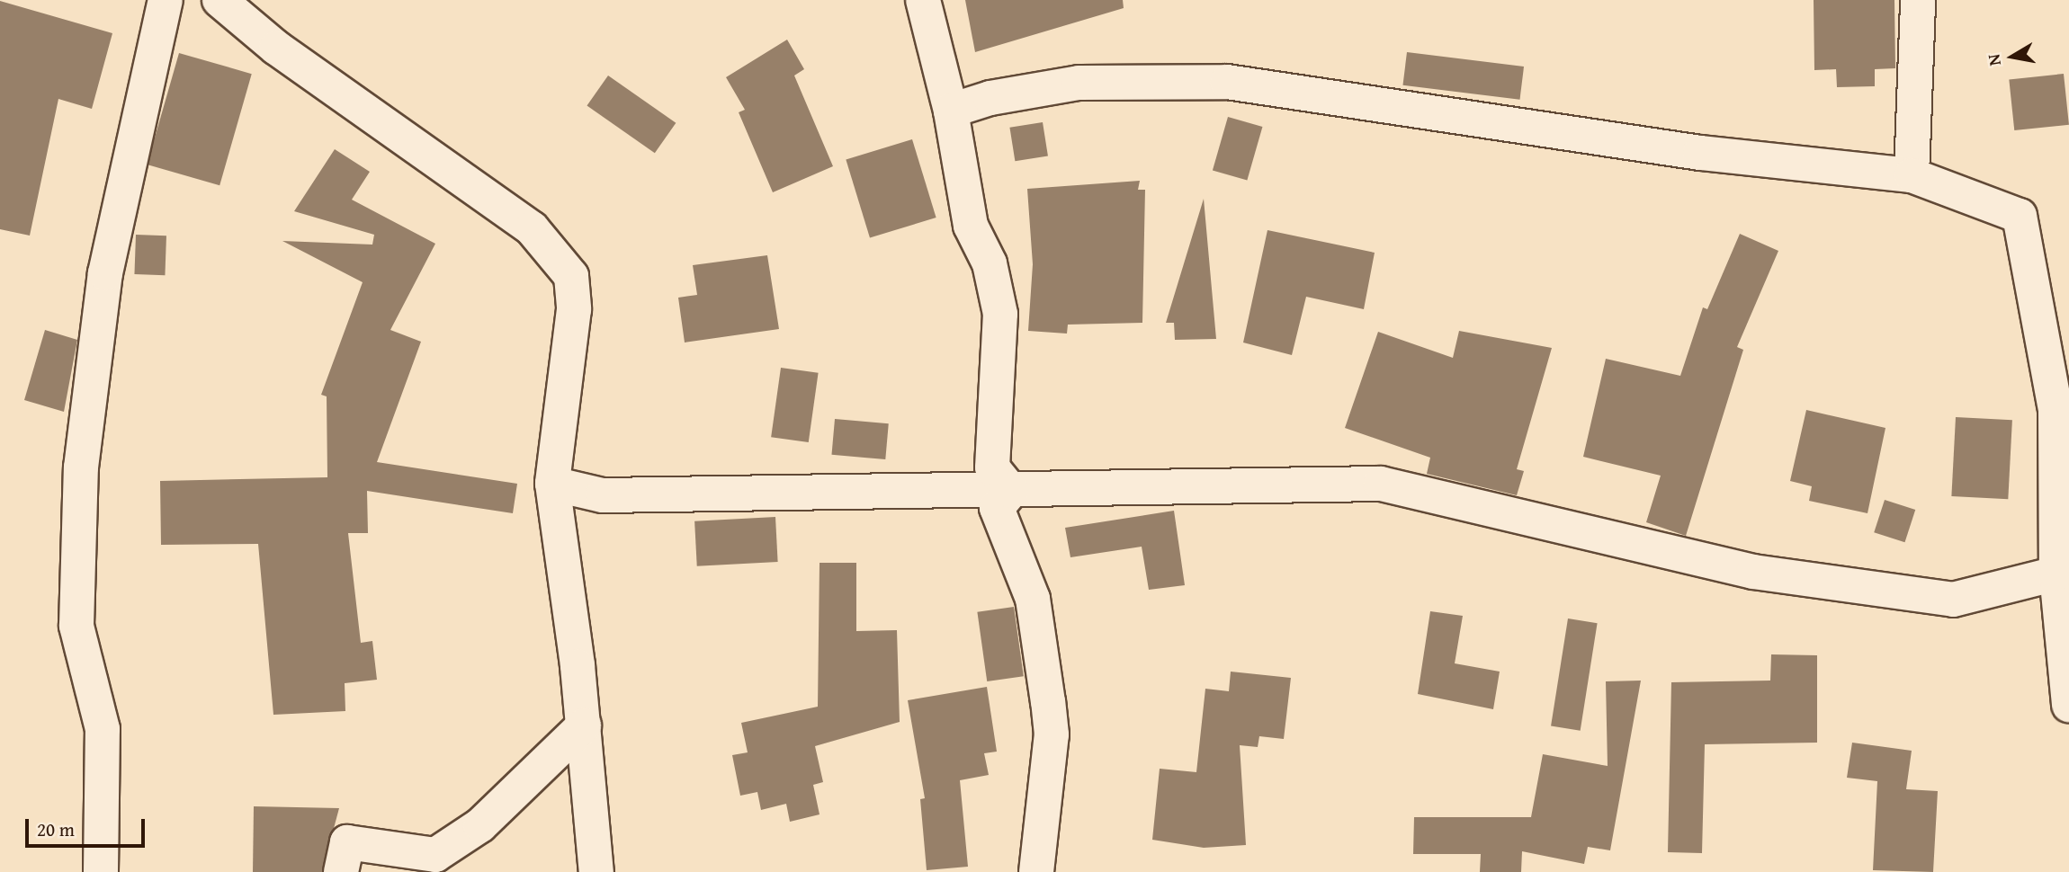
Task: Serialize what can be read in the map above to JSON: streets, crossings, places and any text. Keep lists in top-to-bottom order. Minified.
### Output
{"scale_bar":"20 m","north":"left"}
